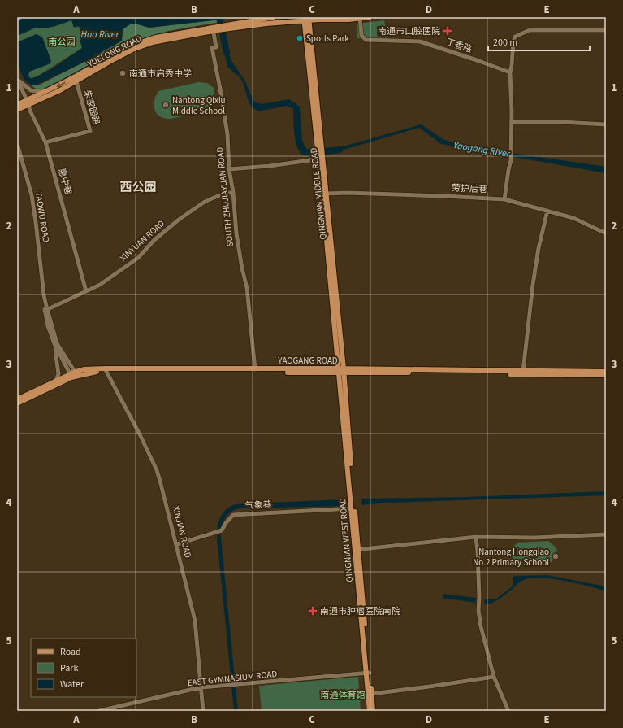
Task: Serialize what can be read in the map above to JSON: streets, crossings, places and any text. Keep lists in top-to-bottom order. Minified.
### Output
{"streets":{"main road":["YUELONG ROAD","QINGNIAN MIDDLE ROAD","YAOGANG ROAD","QINGNIAN WEST ROAD"],"street":["丁香路","朱家园路","惠中巷","劳护后巷","SOUTH ZHUJIAYUAN ROAD","TAOWU ROAD","XINYUAN ROAD","气象巷","XINJIAN ROAD","EAST GYMNASIUM ROAD"]},"crossings":[["丁香路","YUELONG ROAD"],["YUELONG ROAD","朱家园路"],["YUELONG ROAD","惠中巷"],["YUELONG ROAD","QINGNIAN MIDDLE ROAD"],["YUELONG ROAD","SOUTH ZHUJIAYUAN ROAD"],["朱家园路","惠中巷"],["惠中巷","XINYUAN ROAD"],["劳护后巷","QINGNIAN MIDDLE ROAD"],["QINGNIAN MIDDLE ROAD","YAOGANG ROAD"],["QINGNIAN MIDDLE ROAD","QINGNIAN WEST ROAD"],["SOUTH ZHUJIAYUAN ROAD","XINYUAN ROAD"],["SOUTH ZHUJIAYUAN ROAD","YAOGANG ROAD"],["TAOWU ROAD","XINYUAN ROAD"],["TAOWU ROAD","YAOGANG ROAD"],["YAOGANG ROAD","XINJIAN ROAD"],["YAOGANG ROAD","QINGNIAN WEST ROAD"],["气象巷","XINJIAN ROAD"],["气象巷","QINGNIAN WEST ROAD"],["XINJIAN ROAD","EAST GYMNASIUM ROAD"],["QINGNIAN WEST ROAD","EAST GYMNASIUM ROAD"]],"districts":["西公园"],"water":["Hao River","Yaogang River"],"parks":["南公园","南通体育馆"],"places":{"health":["南通市口腔医院","南通市肿瘤医院南院"],"other":["Sports Park","南通市启秀中学","Nantong Qixiu Middle School","Nantong Hongqiao No.2 Primary School"]},"legend":["Road","Park","Water"],"scale_bar":"200 m","grid":{"columns":["A","B","C","D","E"],"rows":["1","2","3","4","5"]}}
